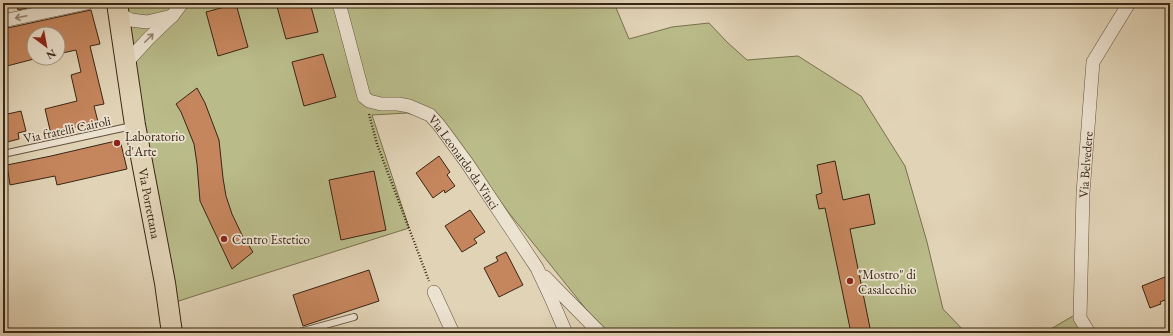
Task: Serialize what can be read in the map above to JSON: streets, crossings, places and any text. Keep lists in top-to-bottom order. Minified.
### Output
{"streets":{"main road":["Via Porrettana"],"street":["Via Leonardo da Vinci","Via Belvedere"],"lane":["Via fratelli Cairoli"]},"crossings":[["Via fratelli Cairoli","Via Porrettana"]],"places":["Laboratorio d'Arte","Centro Estetico","\"Mostro\" di Casalecchio"],"north":"bottom right"}
